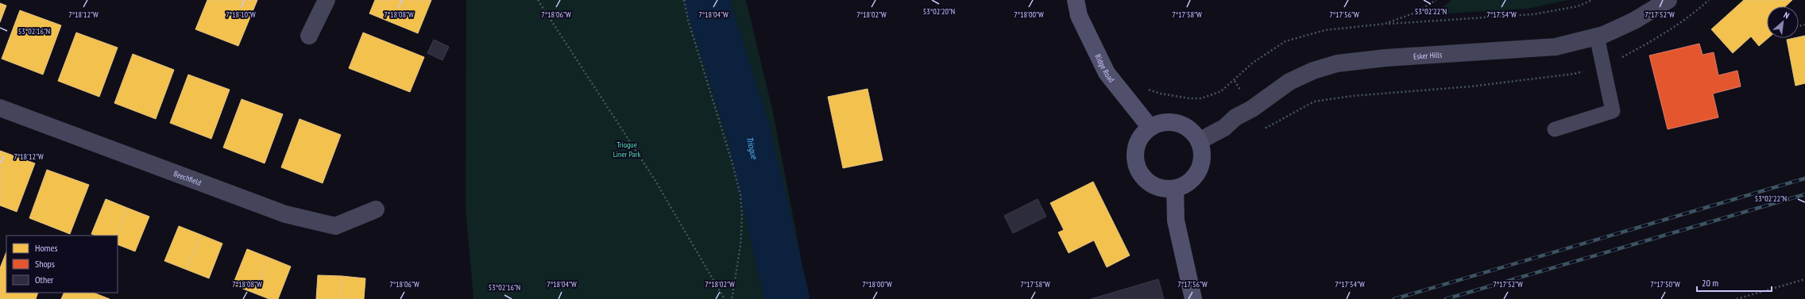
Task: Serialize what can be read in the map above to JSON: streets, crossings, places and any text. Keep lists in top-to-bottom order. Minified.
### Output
{"streets":{"street":["Esker Hills","Ridge Road","Beechfield"]},"crossings":[["Esker Hills","Ridge Road"]],"water":["Triogue"],"parks":["Triogue Liner Park"],"legend":["Homes","Shops","Other"],"scale_bar":"20 m","north":"top right","coordinates":["53°02'20\"N","53°02'22\"N","7°18'12\"W","7°18'10\"W","7°18'08\"W","7°18'06\"W","7°18'04\"W","7°18'02\"W","7°18'00\"W","7°17'58\"W","7°17'56\"W","7°17'54\"W","7°17'52\"W","53°02'16\"N","7°17'50\"W"]}
